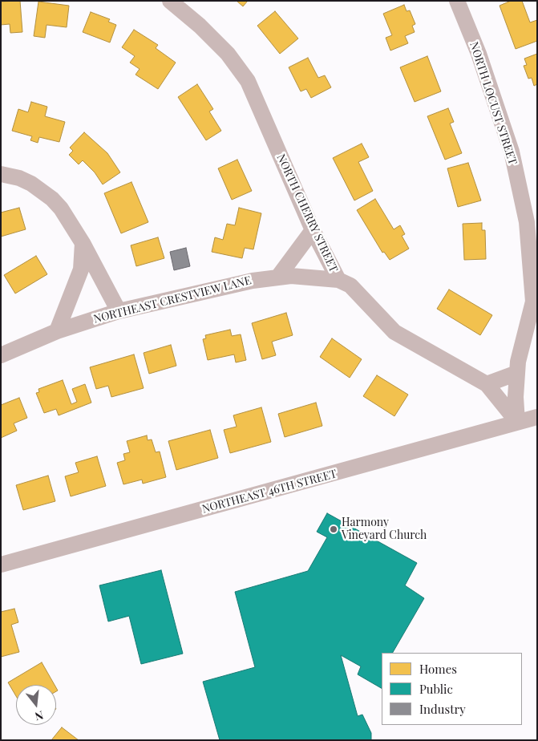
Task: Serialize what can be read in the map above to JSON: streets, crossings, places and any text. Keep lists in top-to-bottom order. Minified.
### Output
{"streets":{"street":["NORTH LOCUST STREET","NORTH CHERRY STREET","NORTHEAST CRESTVIEW LANE","NORTHEAST 46TH STREET"]},"crossings":[["NORTH LOCUST STREET","NORTH CHERRY STREET"],["NORTH LOCUST STREET","NORTHEAST 46TH STREET"],["NORTH CHERRY STREET","NORTHEAST CRESTVIEW LANE"],["NORTH CHERRY STREET","NORTHEAST 46TH STREET"]],"places":["Harmony Vineyard Church"],"legend":["Homes","Public","Industry"],"north":"bottom"}
